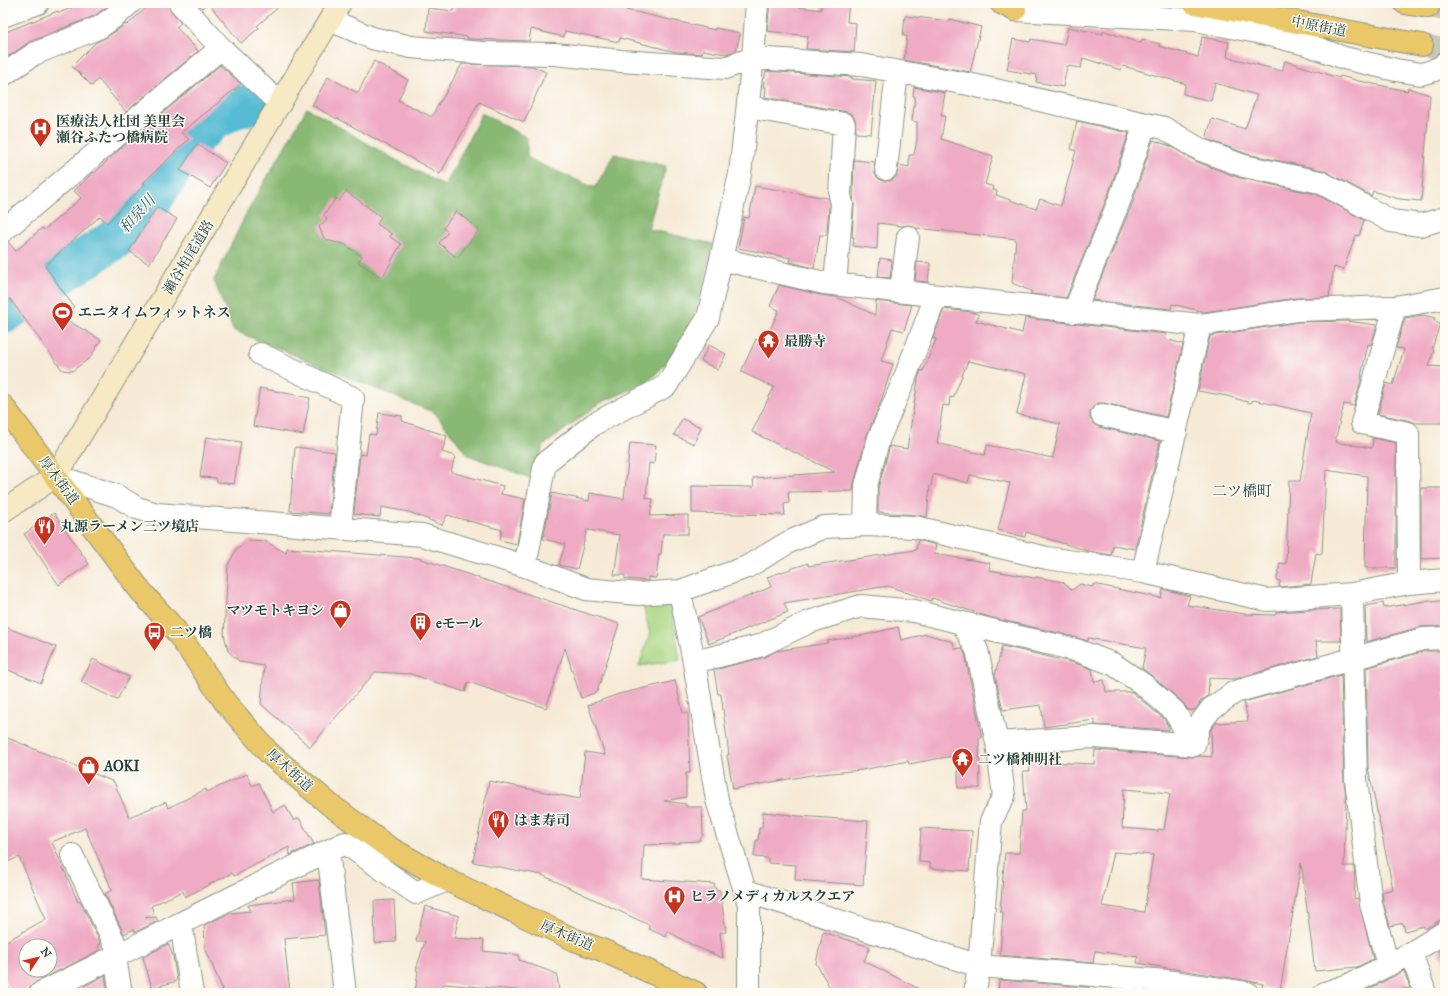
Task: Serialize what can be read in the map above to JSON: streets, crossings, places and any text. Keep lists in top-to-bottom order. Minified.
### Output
{"streets":{"main road":["中原街道","瀬谷柏尾道路","厚木街道"]},"crossings":[["瀬谷柏尾道路","厚木街道"]],"districts":["二ツ橋町"],"water":["和泉川"],"places":{"hospital":["医療法人社団 美里会 瀬谷ふたつ橋病院","ヒラノメディカルスクエア"],"sports":["エニタイムフィットネス"],"temple":["最勝寺","二ツ橋神明社"],"restaurant":["丸源ラーメン三ツ境店","はま寿司"],"shop":["マツモトキヨシ","AOKI"],"building":["eモール"],"bus stop":["二ツ橋"]},"north":"top right"}
